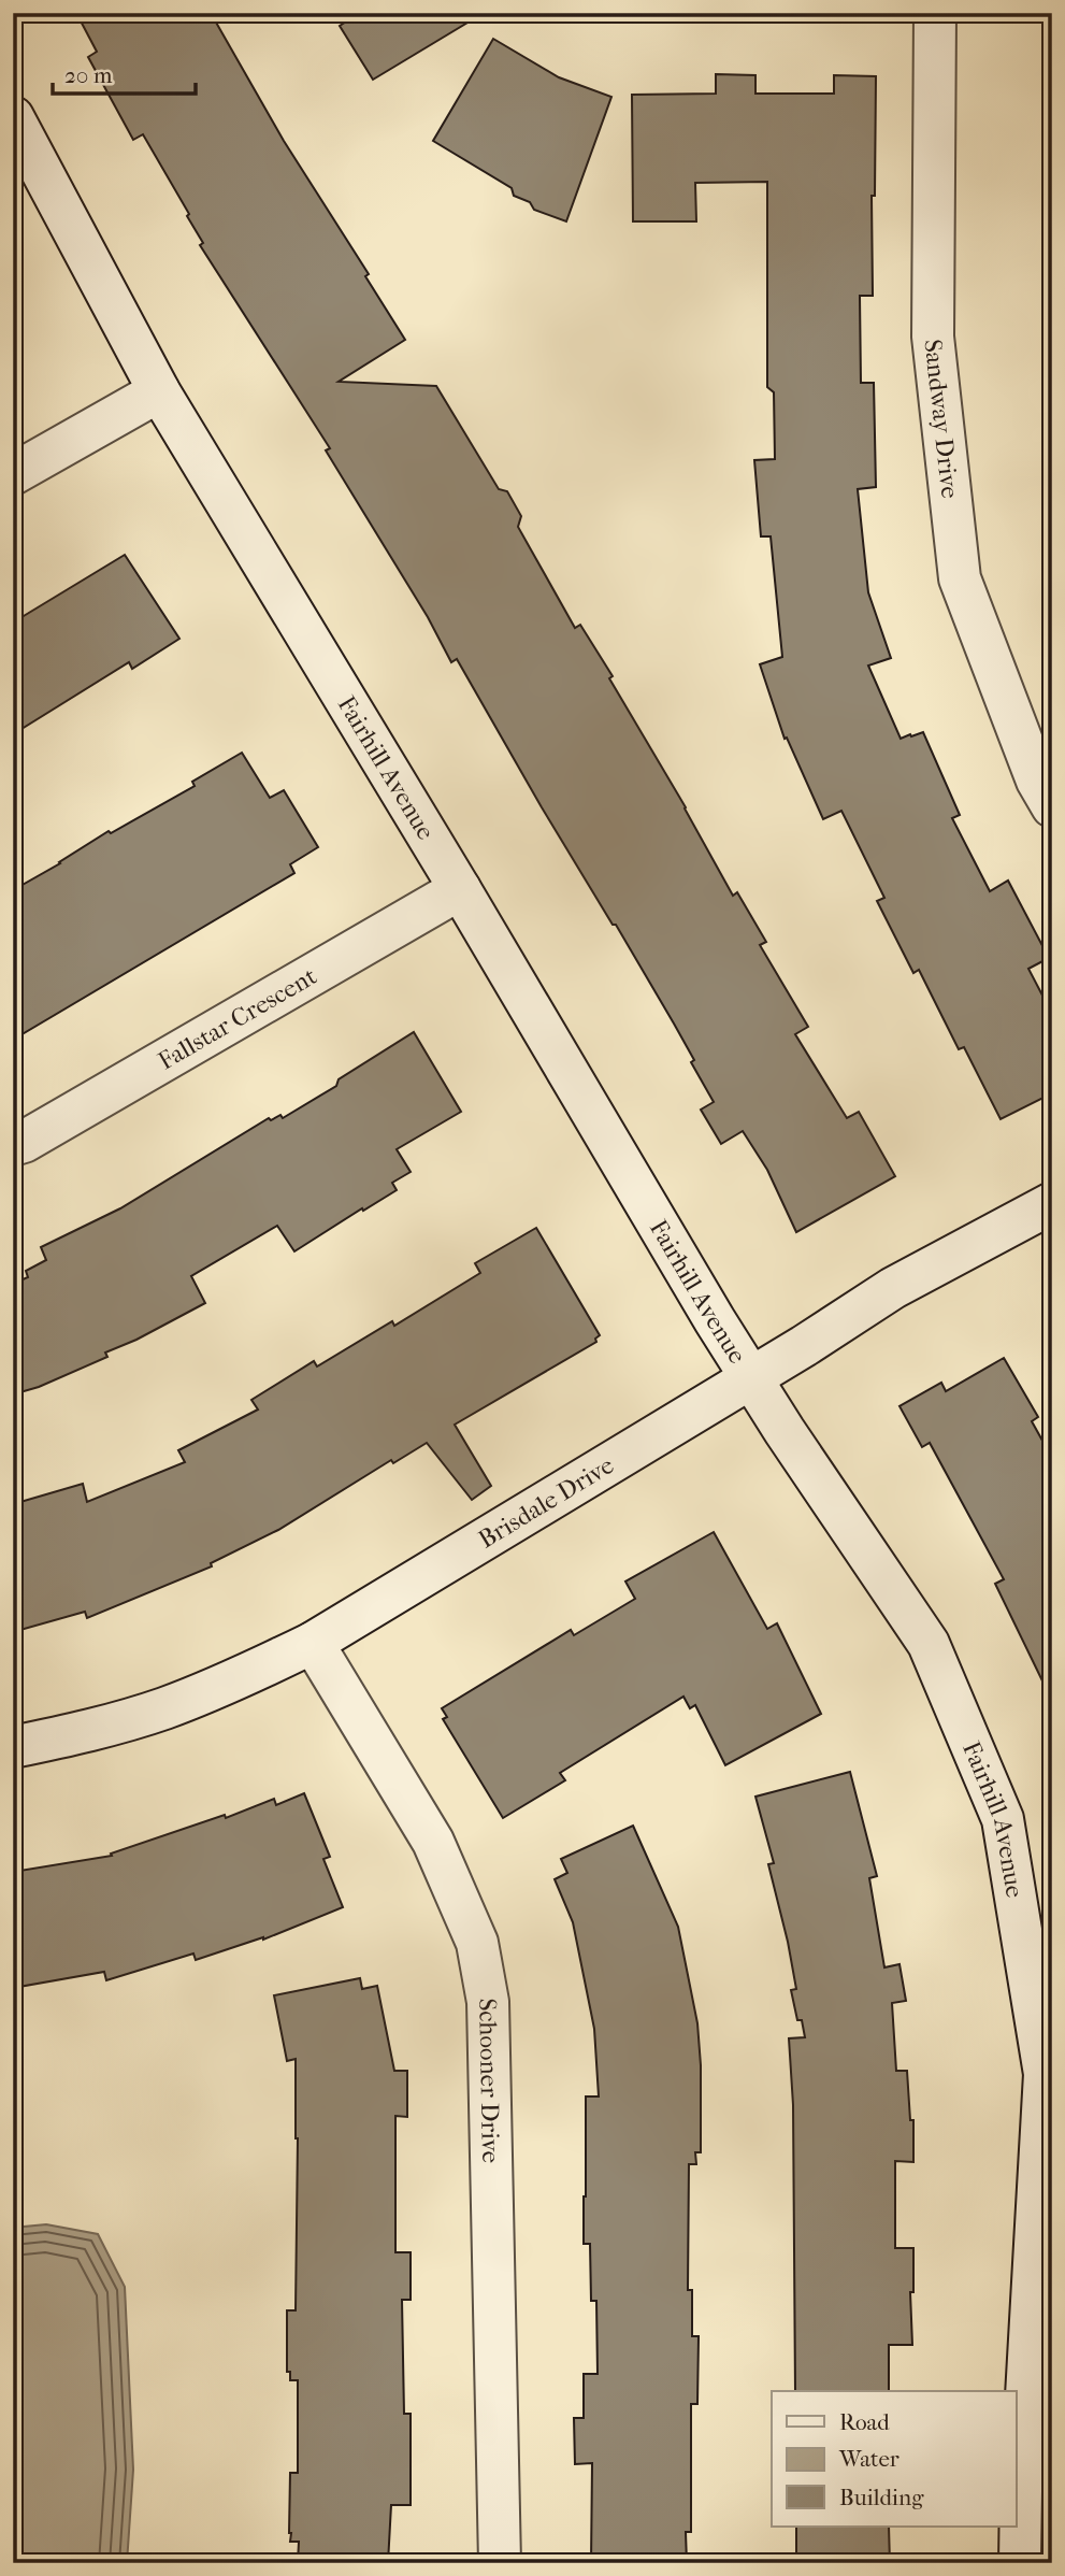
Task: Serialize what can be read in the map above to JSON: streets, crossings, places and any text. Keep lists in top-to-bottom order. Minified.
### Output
{"streets":{"street":["Sandway Drive","Fairhill Avenue","Fallstar Crescent","Brisdale Drive","Schooner Drive"]},"crossings":[["Fairhill Avenue","Fallstar Crescent"],["Fairhill Avenue","Brisdale Drive"],["Brisdale Drive","Schooner Drive"]],"legend":["Road","Water","Building"],"scale_bar":"20 m"}
